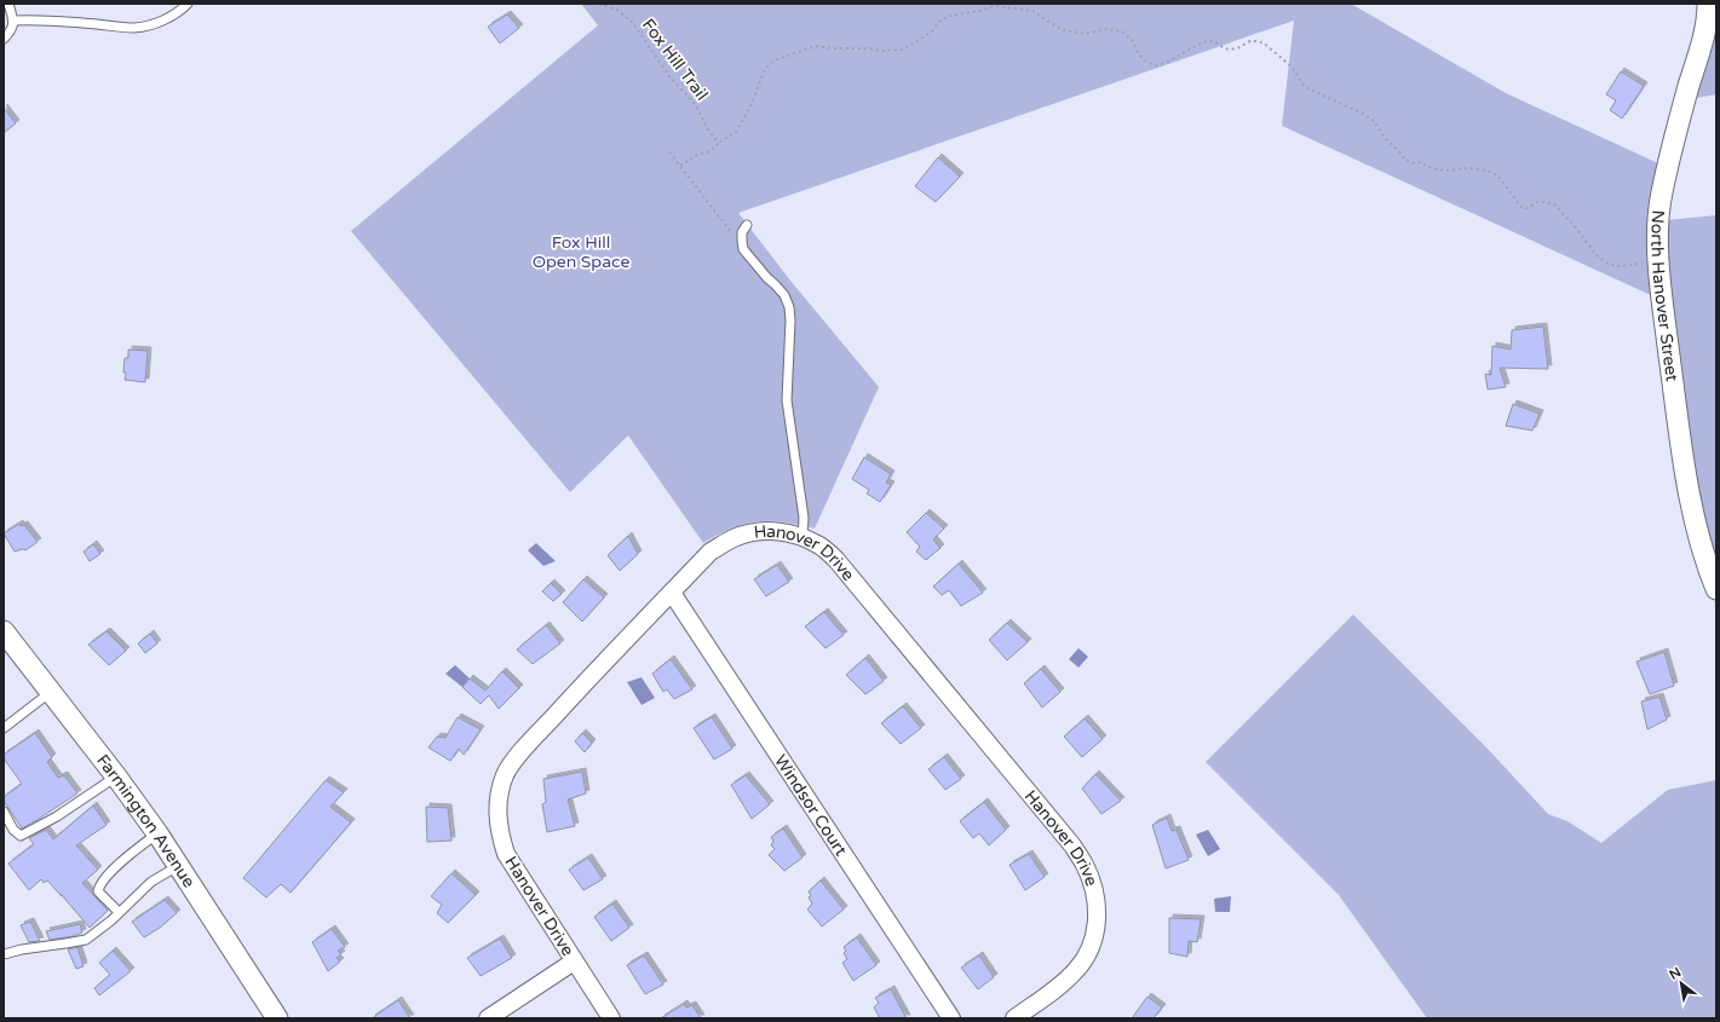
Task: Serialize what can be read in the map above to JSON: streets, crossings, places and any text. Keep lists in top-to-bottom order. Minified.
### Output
{"streets":{"street":["North Hanover Street","Hanover Drive","Windsor Court","Farmington Avenue"],"path":["Fox Hill Trail"]},"crossings":[["Hanover Drive","Windsor Court"]],"parks":["Fox Hill Open Space"],"north":"top left"}
